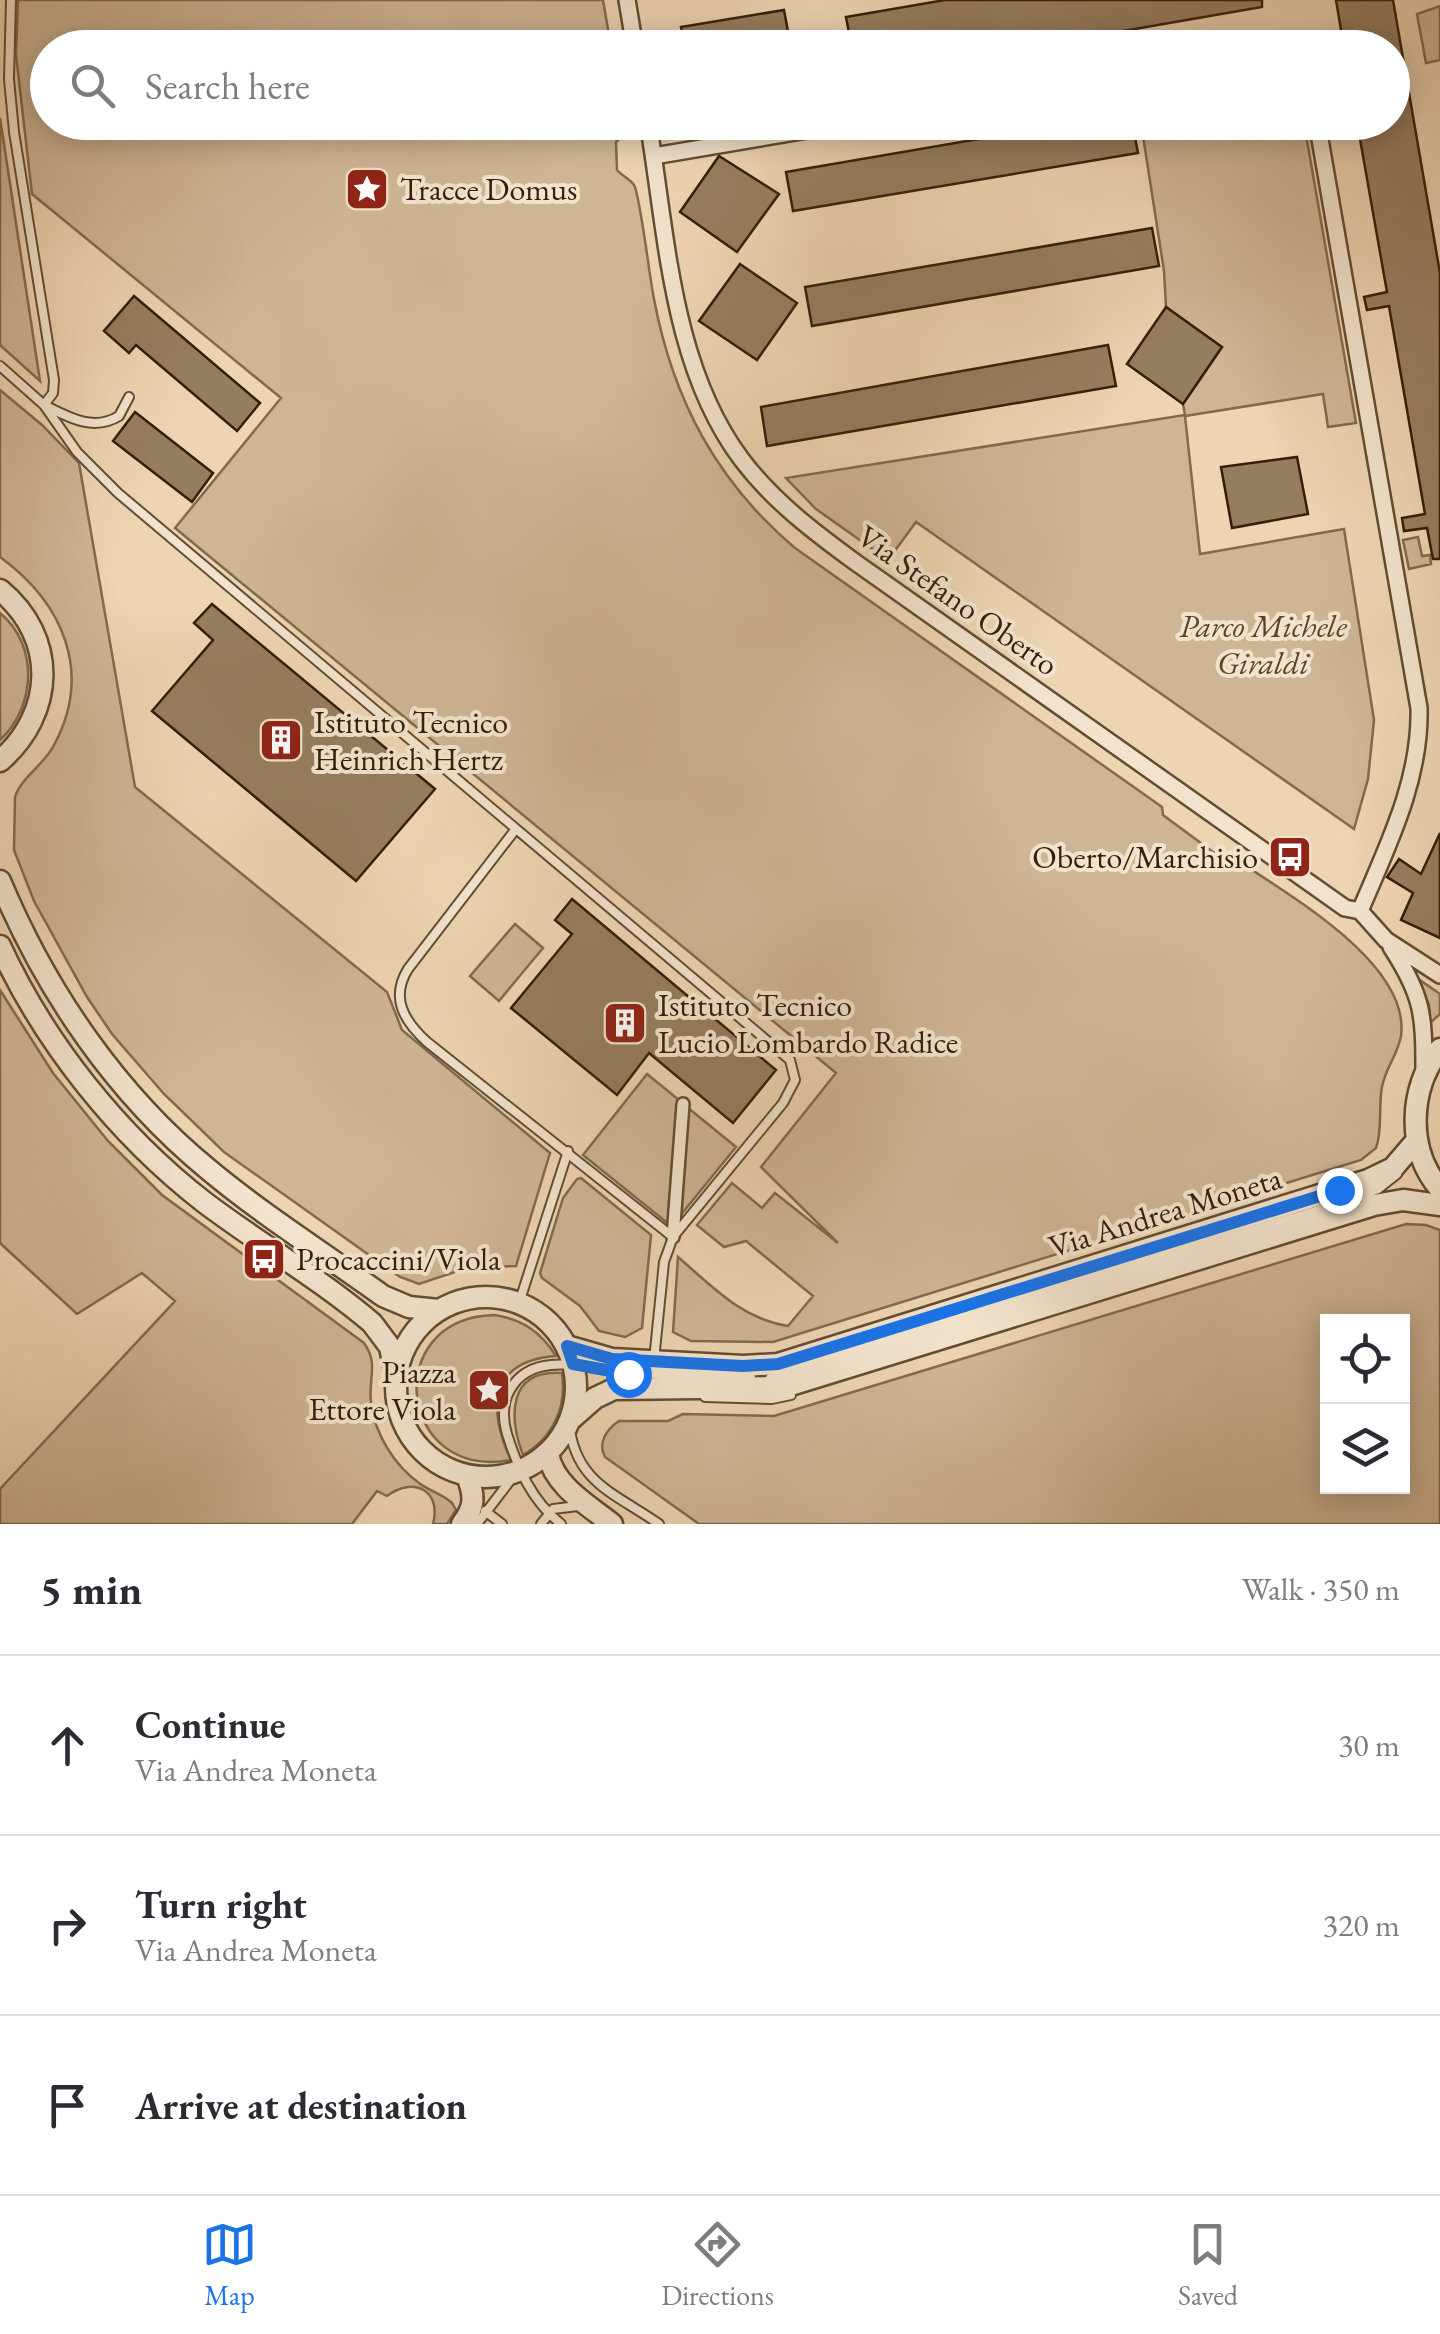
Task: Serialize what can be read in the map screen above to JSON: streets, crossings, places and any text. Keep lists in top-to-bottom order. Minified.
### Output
{"streets":{"street":["Via Stefano Oberto","Via Andrea Moneta"]},"parks":["Parco Michele Giraldi"],"places":{"place":["Tracce Domus","Piazza Ettore Viola"],"building":["Istituto Tecnico Heinrich Hertz","Istituto Tecnico Lucio Lombardo Radice"],"bus stop":["Oberto/Marchisio","Procaccini/Viola"]},"page":{"search":"Search here","heading":["5 min","Walk · 350 m"],"list":[["Continue","Via Andrea Moneta","30 m"],["Turn right","Via Andrea Moneta","320 m"],"Arrive at destination"],"nav":["Map","Directions","Saved"]}}
